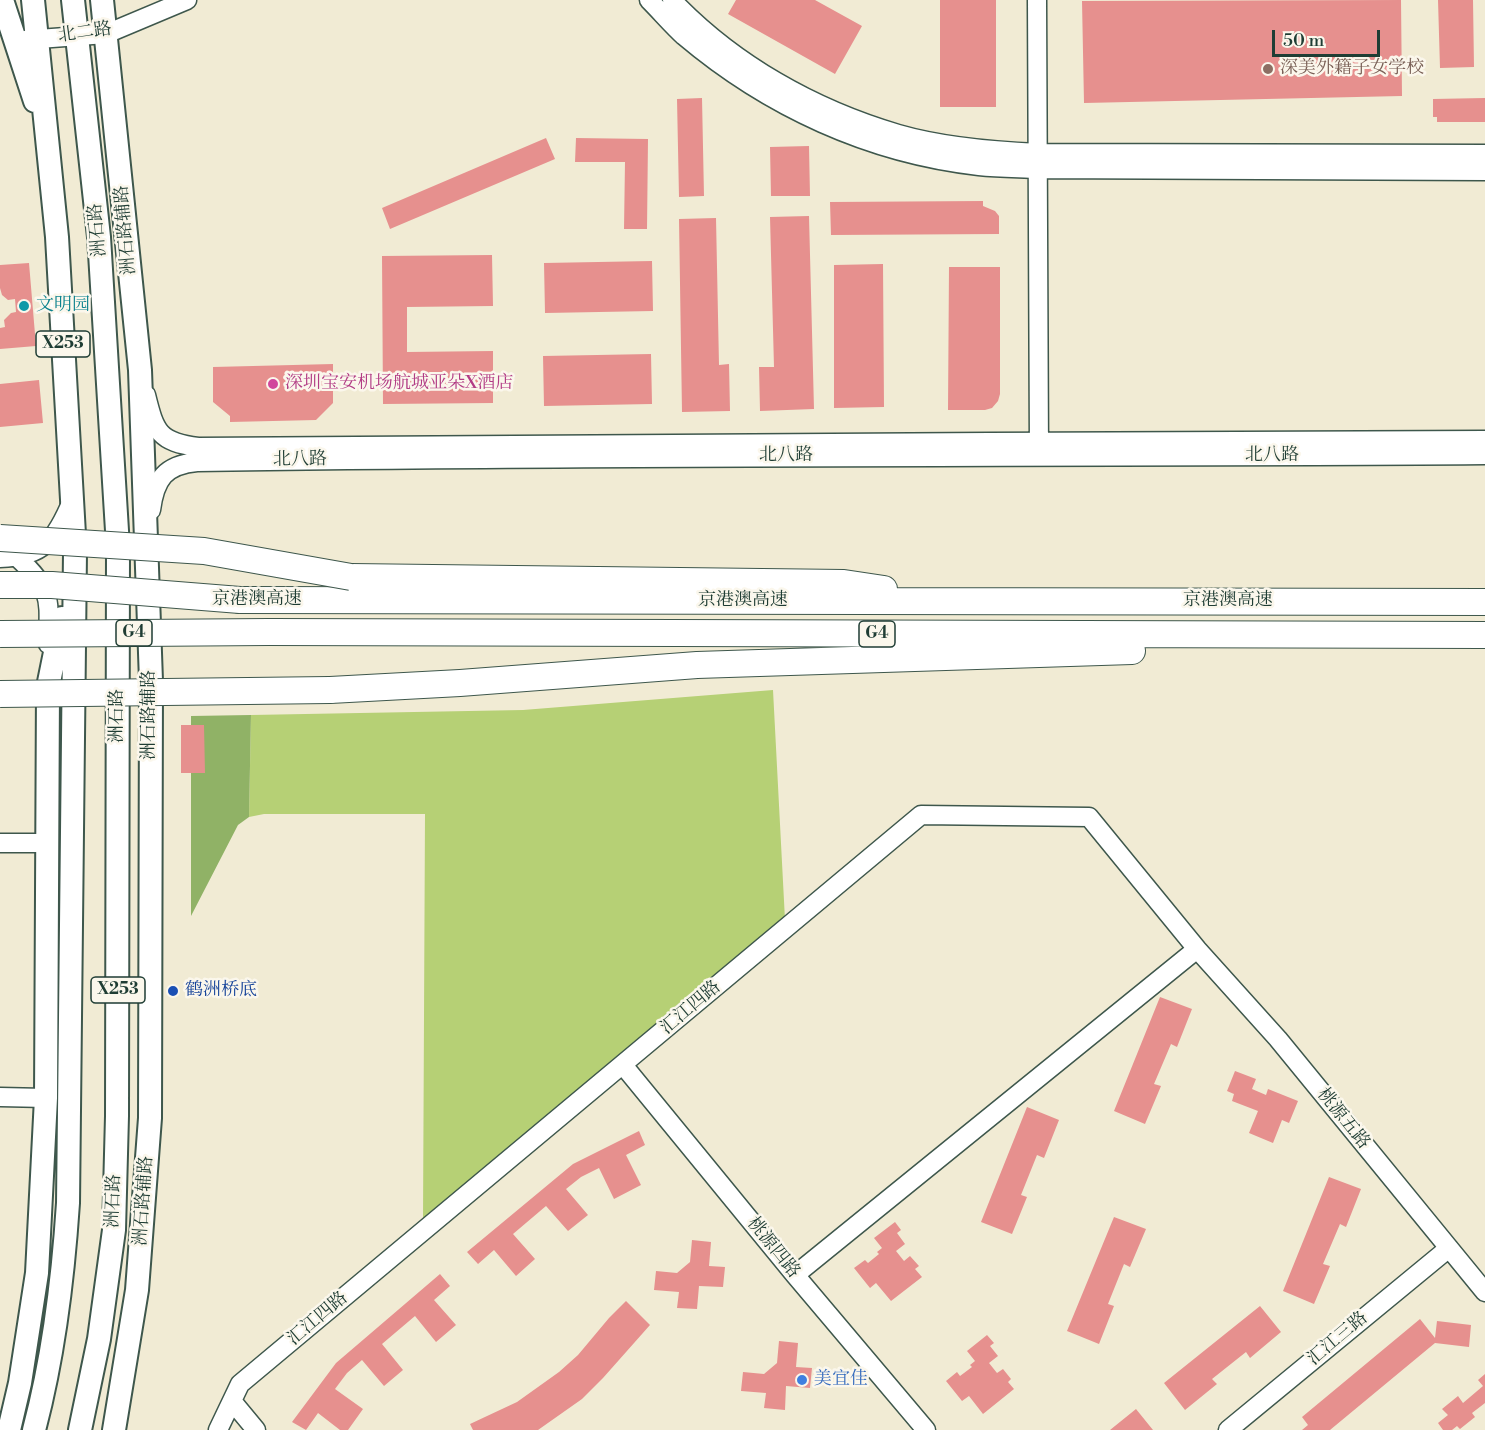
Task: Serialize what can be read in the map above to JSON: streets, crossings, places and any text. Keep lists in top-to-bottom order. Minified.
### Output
{"streets":{"highway":["京港澳高速","G4"],"main road":["洲石路","洲石路辅路","X253"],"street":["北二路","北八路","汇江四路","桃源五路","桃源四路","汇江三路"]},"crossings":[["北二路","洲石路"],["北二路","洲石路辅路"],["北二路","X253"],["洲石路辅路","北八路"],["汇江四路","桃源五路"],["汇江四路","桃源四路"],["桃源五路","汇江三路"]],"places":["深美外籍子女学校","文明园","深圳宝安机场航城亚朵X酒店","鹤洲桥底","美宜佳"],"scale_bar":"50 m"}
